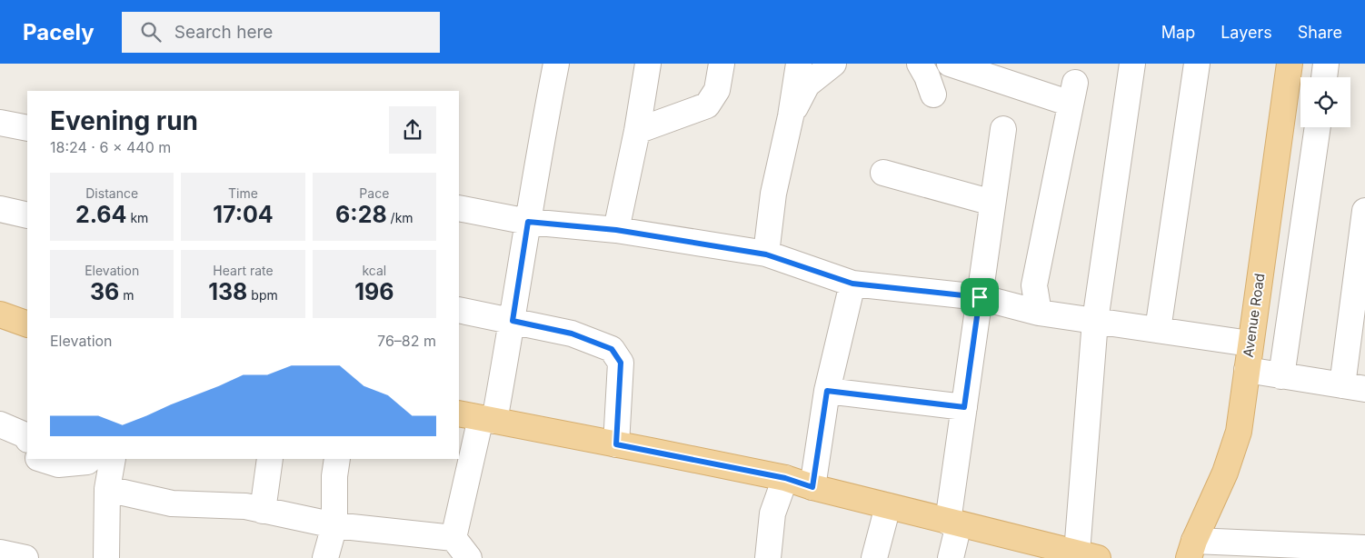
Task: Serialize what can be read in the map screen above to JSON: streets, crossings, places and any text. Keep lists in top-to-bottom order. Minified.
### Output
{"streets":{"main road":["Avenue Road"]},"page":{"header":"Pacely","search":"Search here","nav":["Map","Layers","Share"],"heading":["Evening run","18:24 · 6 × 440 m"],"stats":[["Distance","2.64 km"],["Time","17:04"],["Pace","6:28 /km"],["Elevation","36 m"],["Heart rate","138 bpm"],["kcal","196"]],"chart":["Elevation","76–82 m"]}}
